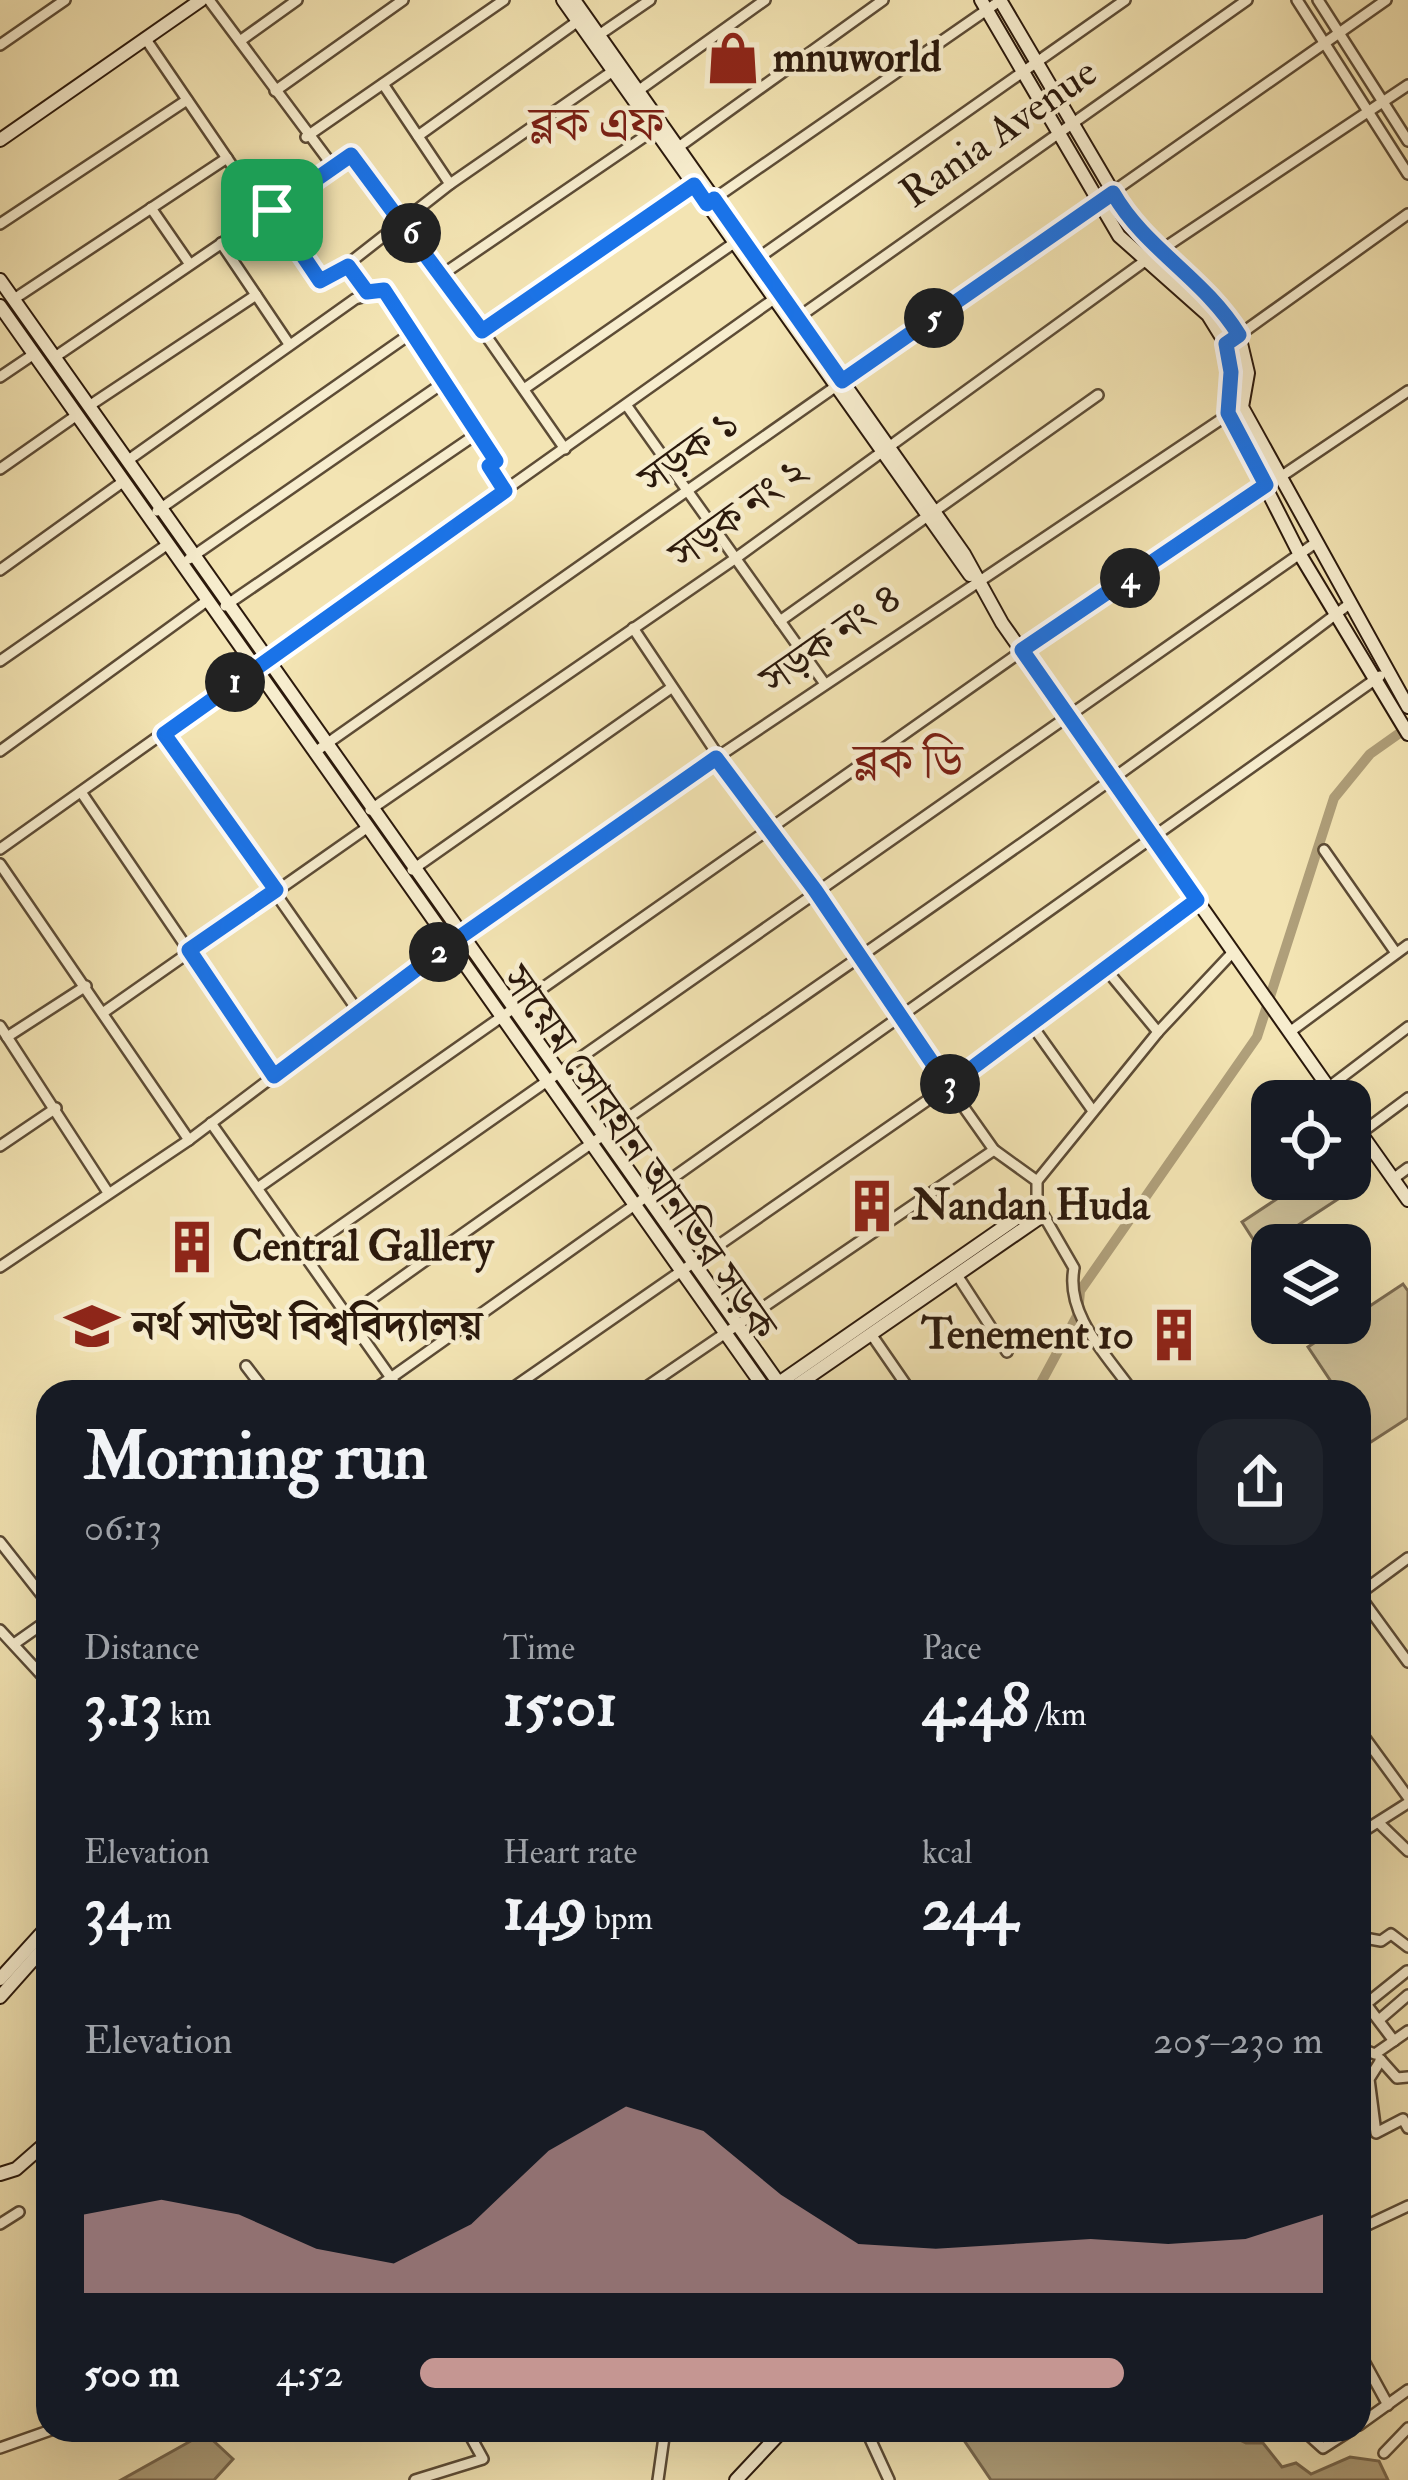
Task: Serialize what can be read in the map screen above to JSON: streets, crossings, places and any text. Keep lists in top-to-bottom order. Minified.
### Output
{"streets":{"street":["Rania Avenue","সড়ক ১","সড়ক নং ২","সড়ক নং ৪","সায়েম সোবহান আনভির সড়ক"]},"crossings":[["সড়ক ১","সায়েম সোবহান আনভির সড়ক"],["সড়ক নং ২","সায়েম সোবহান আনভির সড়ক"],["সড়ক নং ৪","সায়েম সোবহান আনভির সড়ক"]],"districts":["ব্লক এফ","ব্লক ডি"],"places":{"shop":["mnuworld"],"building":["Nandan Huda","Central Gallery","Tenement 10"],"school or university":["নর্থ সাউথ বিশ্ববিদ্যালয়"]},"page":{"pins":["6","5","4","1","2","3"],"heading":["Morning run","06:13"],"stats":[["Distance","3.13 km"],["Time","15:01"],["Pace","4:48 /km"],["Elevation","34 m"],["Heart rate","149 bpm"],["kcal","244"]],"chart":["Elevation","205–230 m"],"list":[{"name":"500 m","note":"4:52"}]}}
